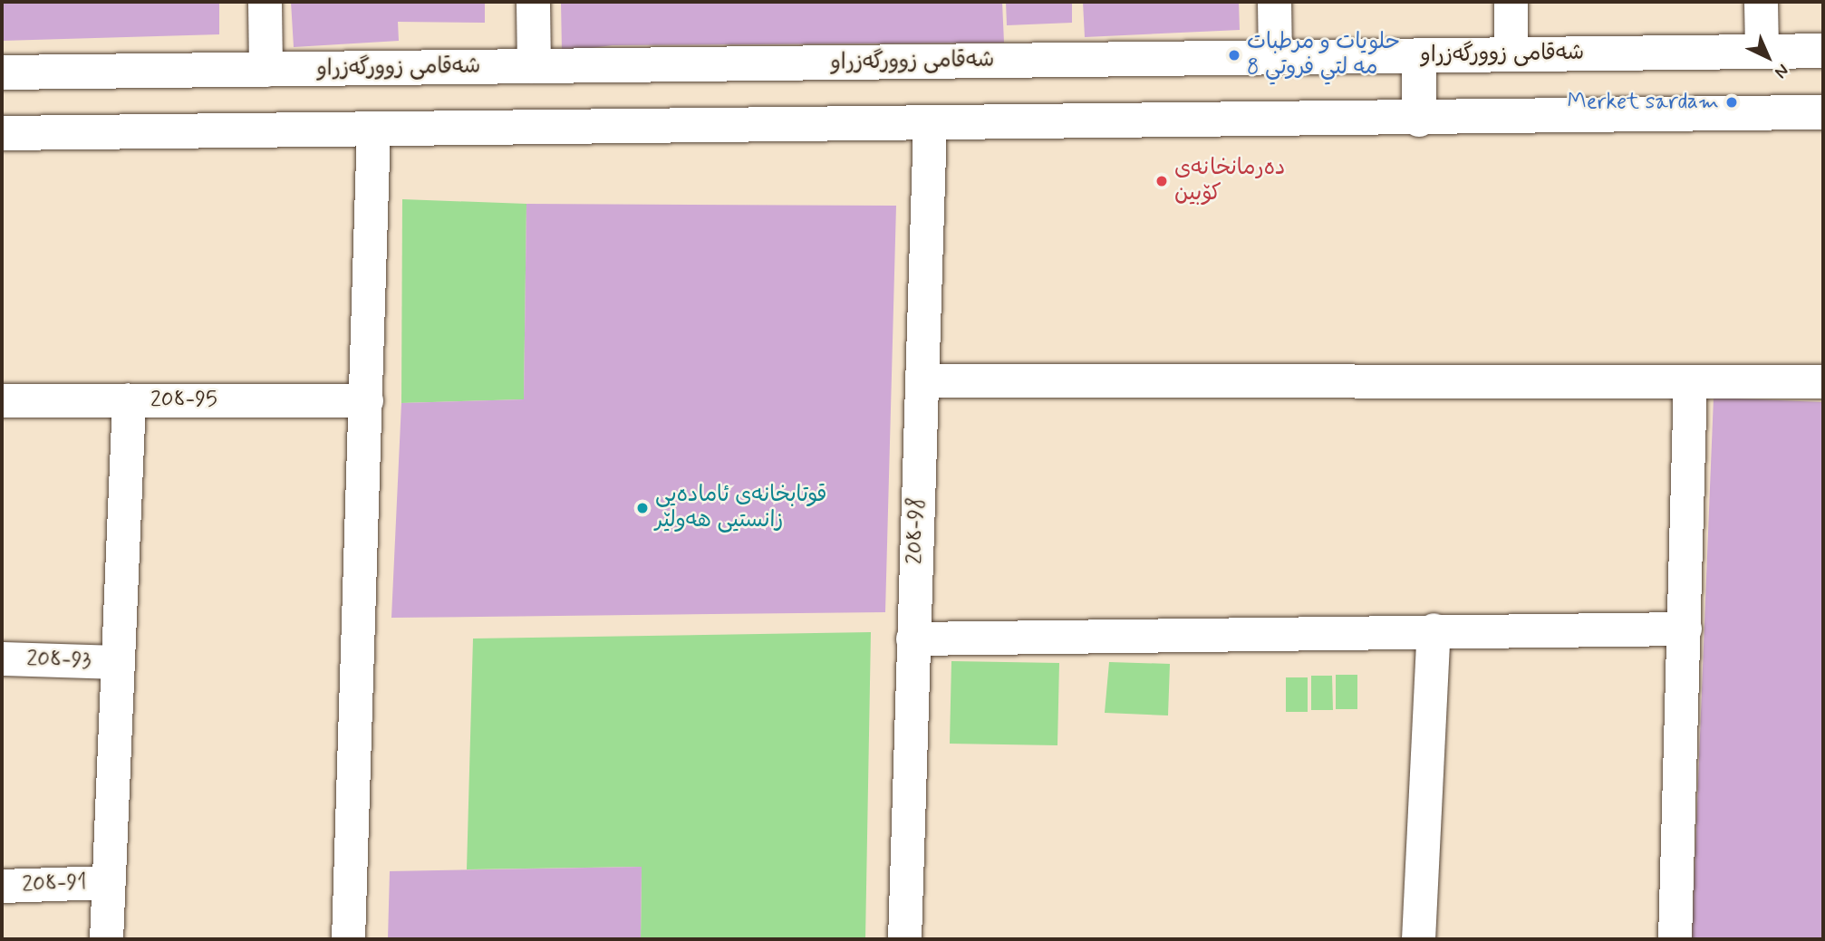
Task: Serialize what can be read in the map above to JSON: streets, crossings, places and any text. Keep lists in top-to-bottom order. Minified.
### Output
{"streets":{"main road":["شەقامی زوورگەزراو"],"street":["208-95","208-98","208-93","208-91"]},"places":["حلويات و مرطبات مه لتي فروتي 8","Merket sardam","دەرمانخانەی کۆبین","قوتابخانەی ئامادەیی زانستیی هەولێر"],"north":"bottom right"}
